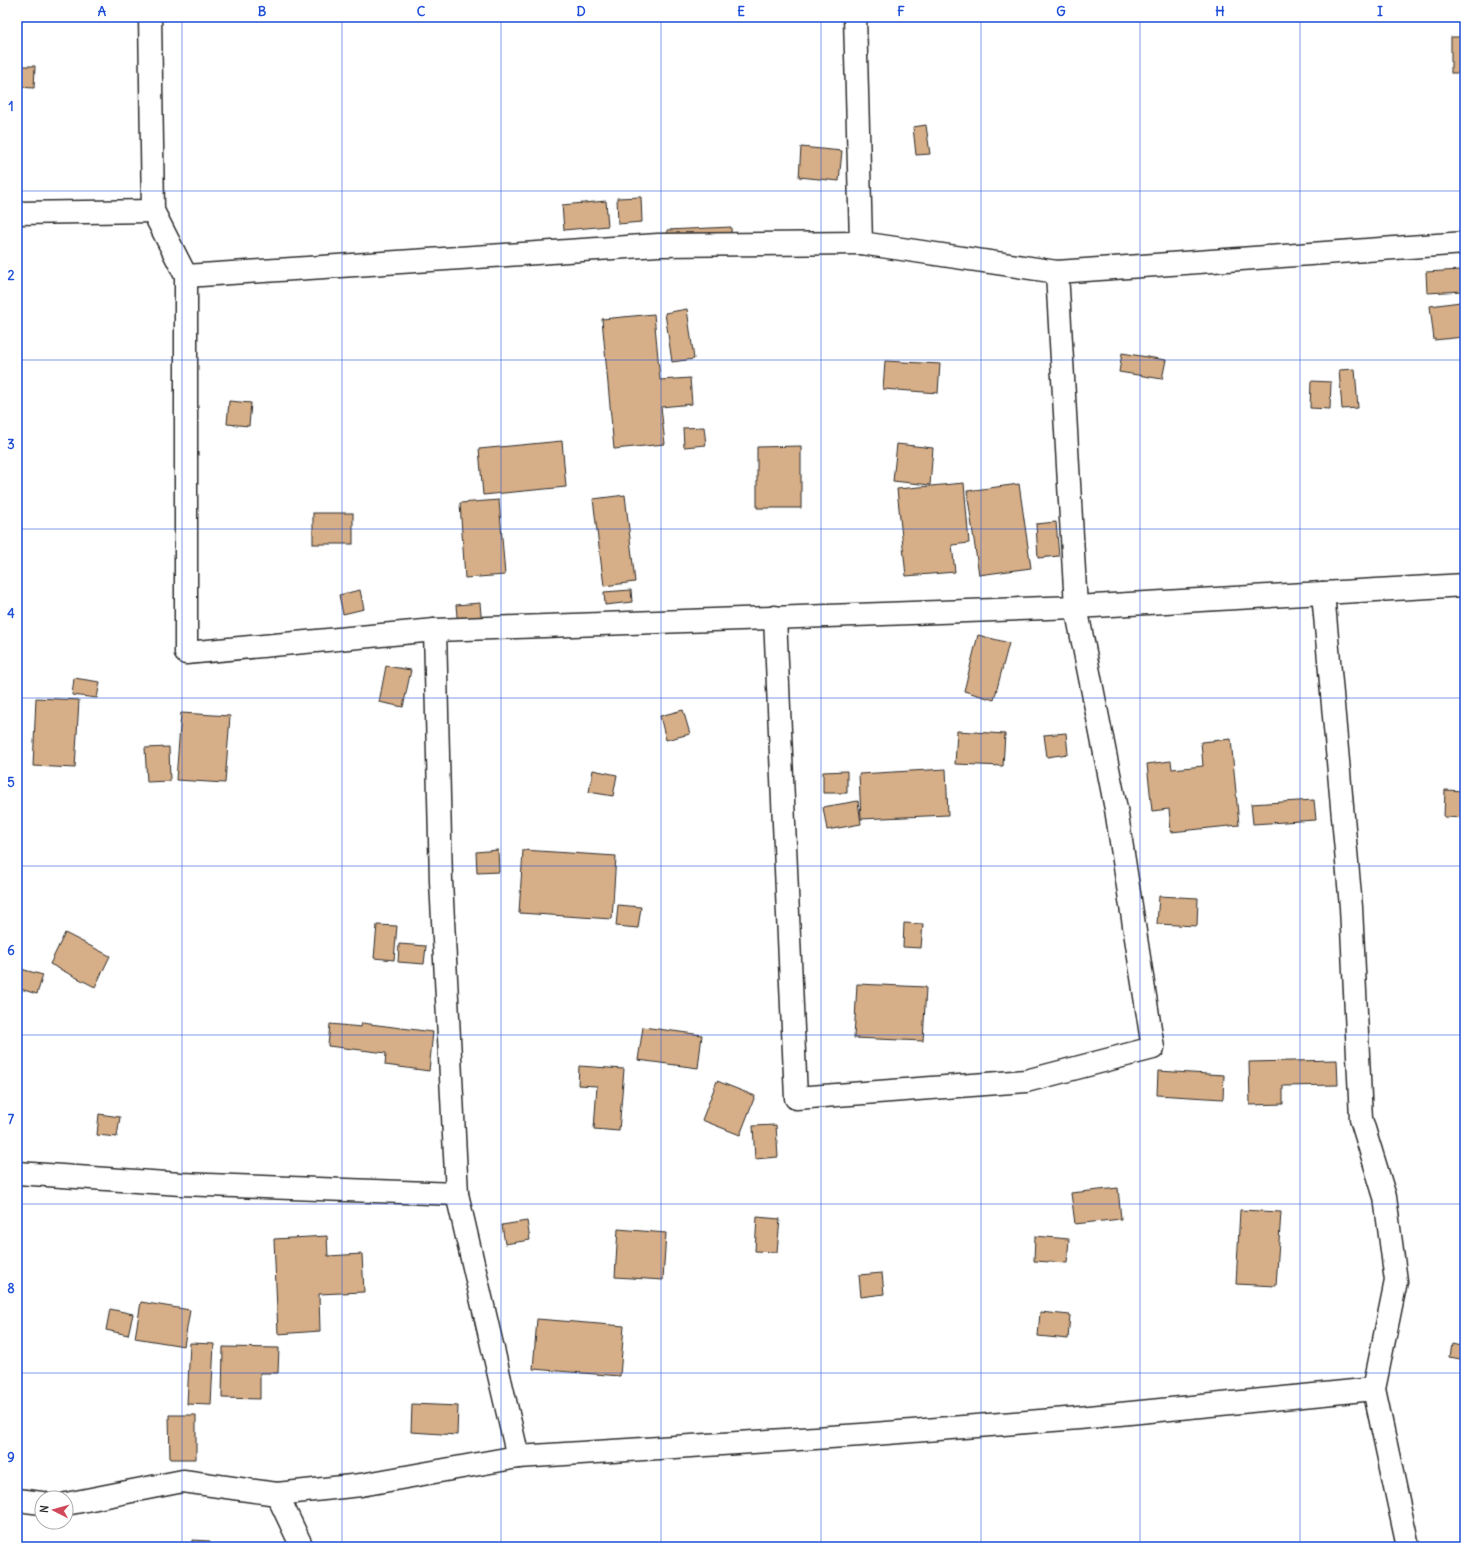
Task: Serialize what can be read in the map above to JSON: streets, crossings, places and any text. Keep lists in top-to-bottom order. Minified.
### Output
{"north":"left","grid":{"columns":["A","B","C","D","E","F","G","H","I"],"rows":["1","2","3","4","5","6","7","8","9"]}}
